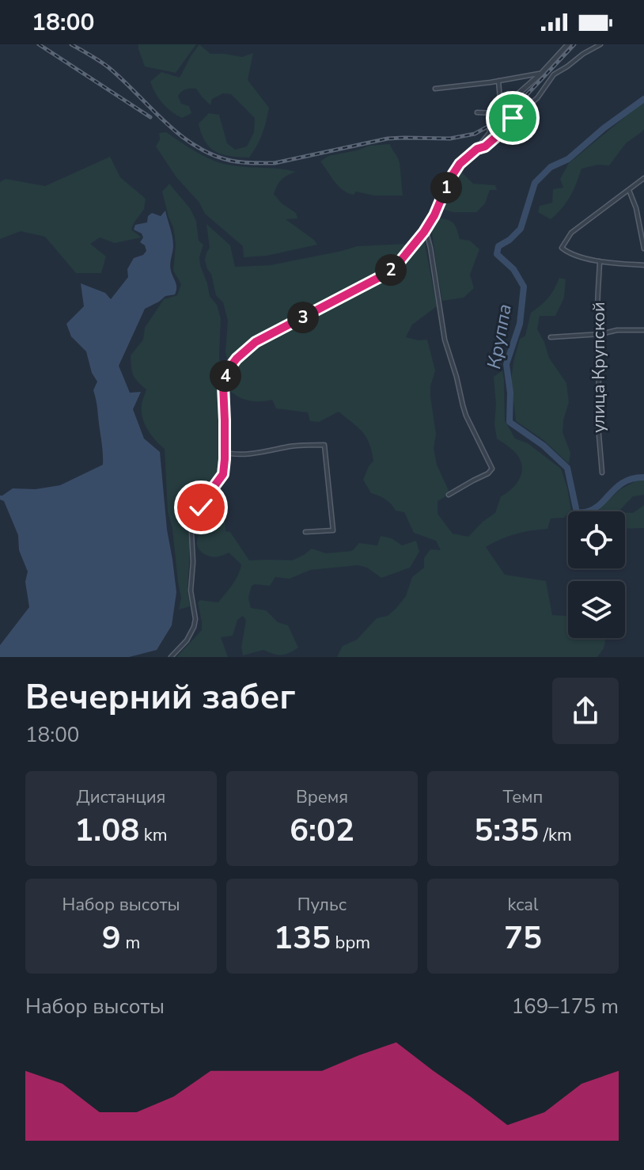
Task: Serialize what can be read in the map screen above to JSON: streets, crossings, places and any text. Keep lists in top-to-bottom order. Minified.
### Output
{"streets":{"street":["улица Крупской"]},"water":["Круппа"],"page":{"status":"18:00","pins":["1","2","3","4"],"heading":["Вечерний забег","18:00"],"stats":[["Дистанция","1.08 km"],["Время","6:02"],["Темп","5:35 /km"],["Набор высоты","9 m"],["Пульс","135 bpm"],["kcal","75"]],"chart":["Набор высоты","169–175 m"]}}
